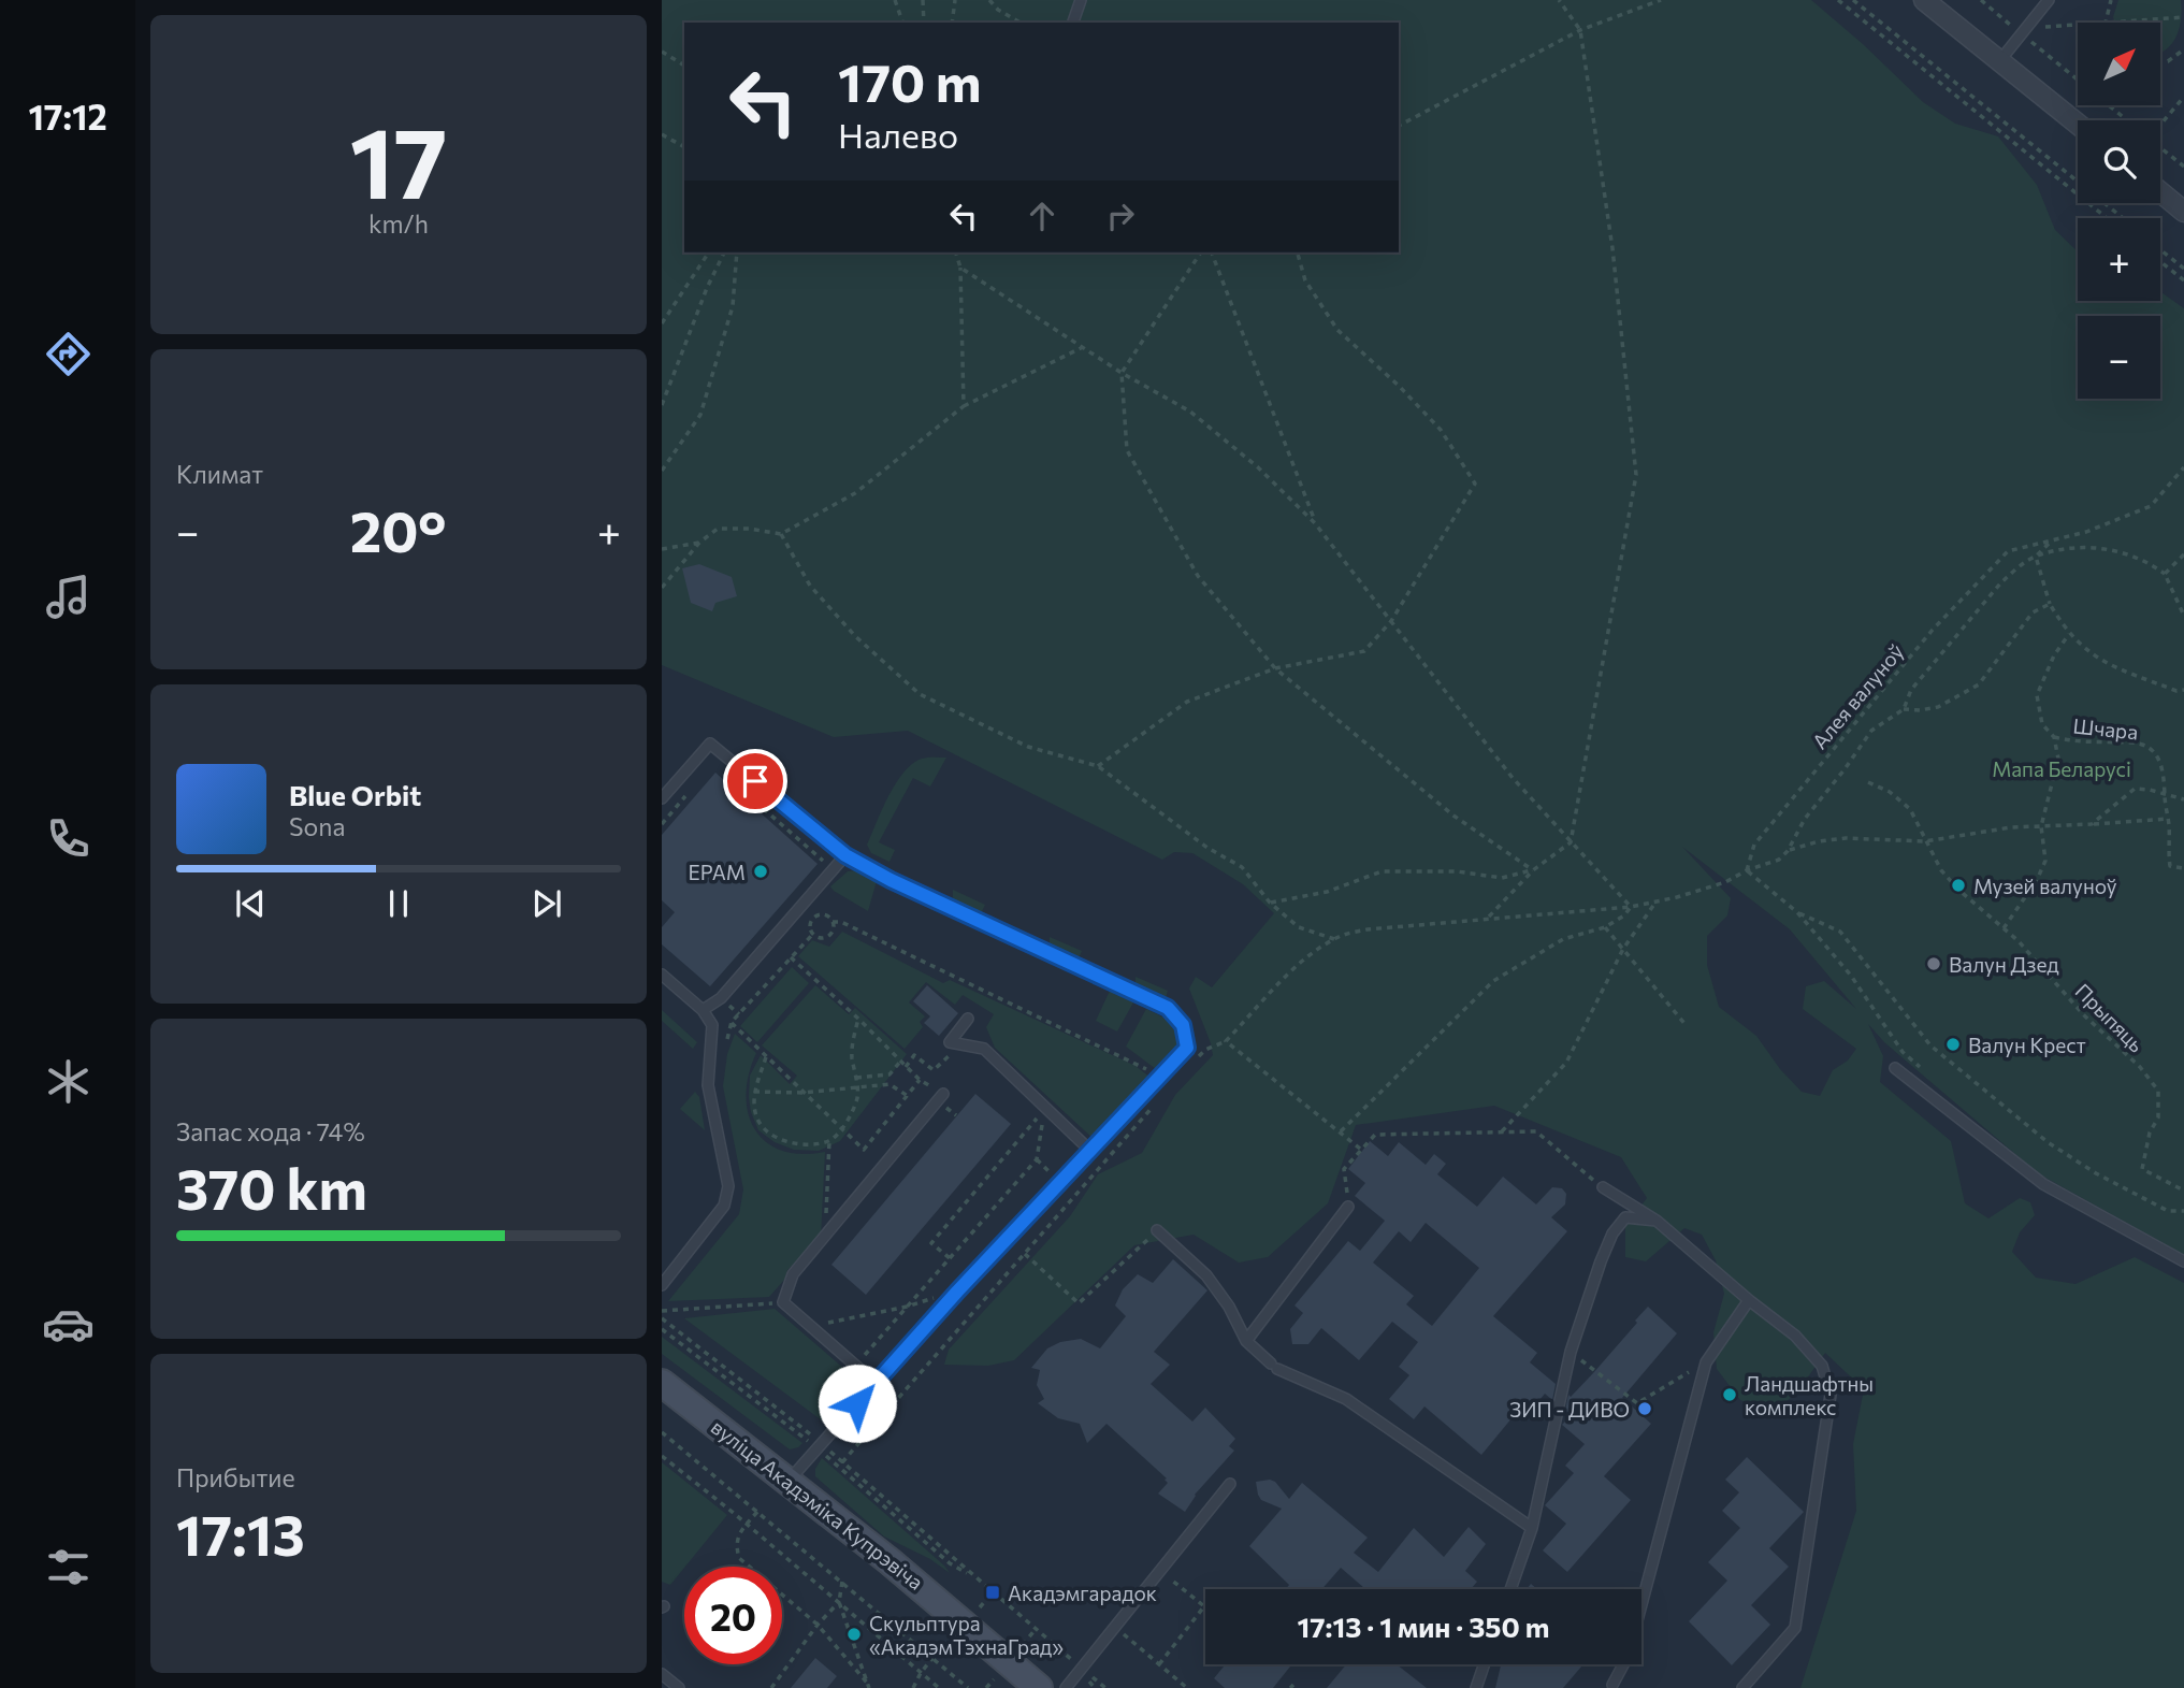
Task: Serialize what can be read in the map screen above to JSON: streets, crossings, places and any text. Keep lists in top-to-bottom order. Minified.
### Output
{"streets":{"main road":["вуліца Акадэміка Купрэвіча"],"path":["Алея валуноў","Шчара","Прыпяць"]},"parks":["Мапа Беларусі"],"places":{"other":["EPAM","Музей валуноў","Валун Дзед","Валун Крест","Ландшафтны комплекс","ЗИП - ДИВО","Скульптура «АкадэмТэхнаГрад»"],"transit":["Акадэмгарадок"]},"north":"top right","page":{"tabs":"17:12","tile":[["17","km/h"],"Климат",["Запас хода · 74%","370 km"],["Прибытие","17:13"]],"map_buttons":["+","−"],"turn":["170 m","Налево"],"heat":["−","20°","+"],"song":["Blue Orbit","Sona"],"limit":"20","trip":"17:13 · 1 мин · 350 m"}}
